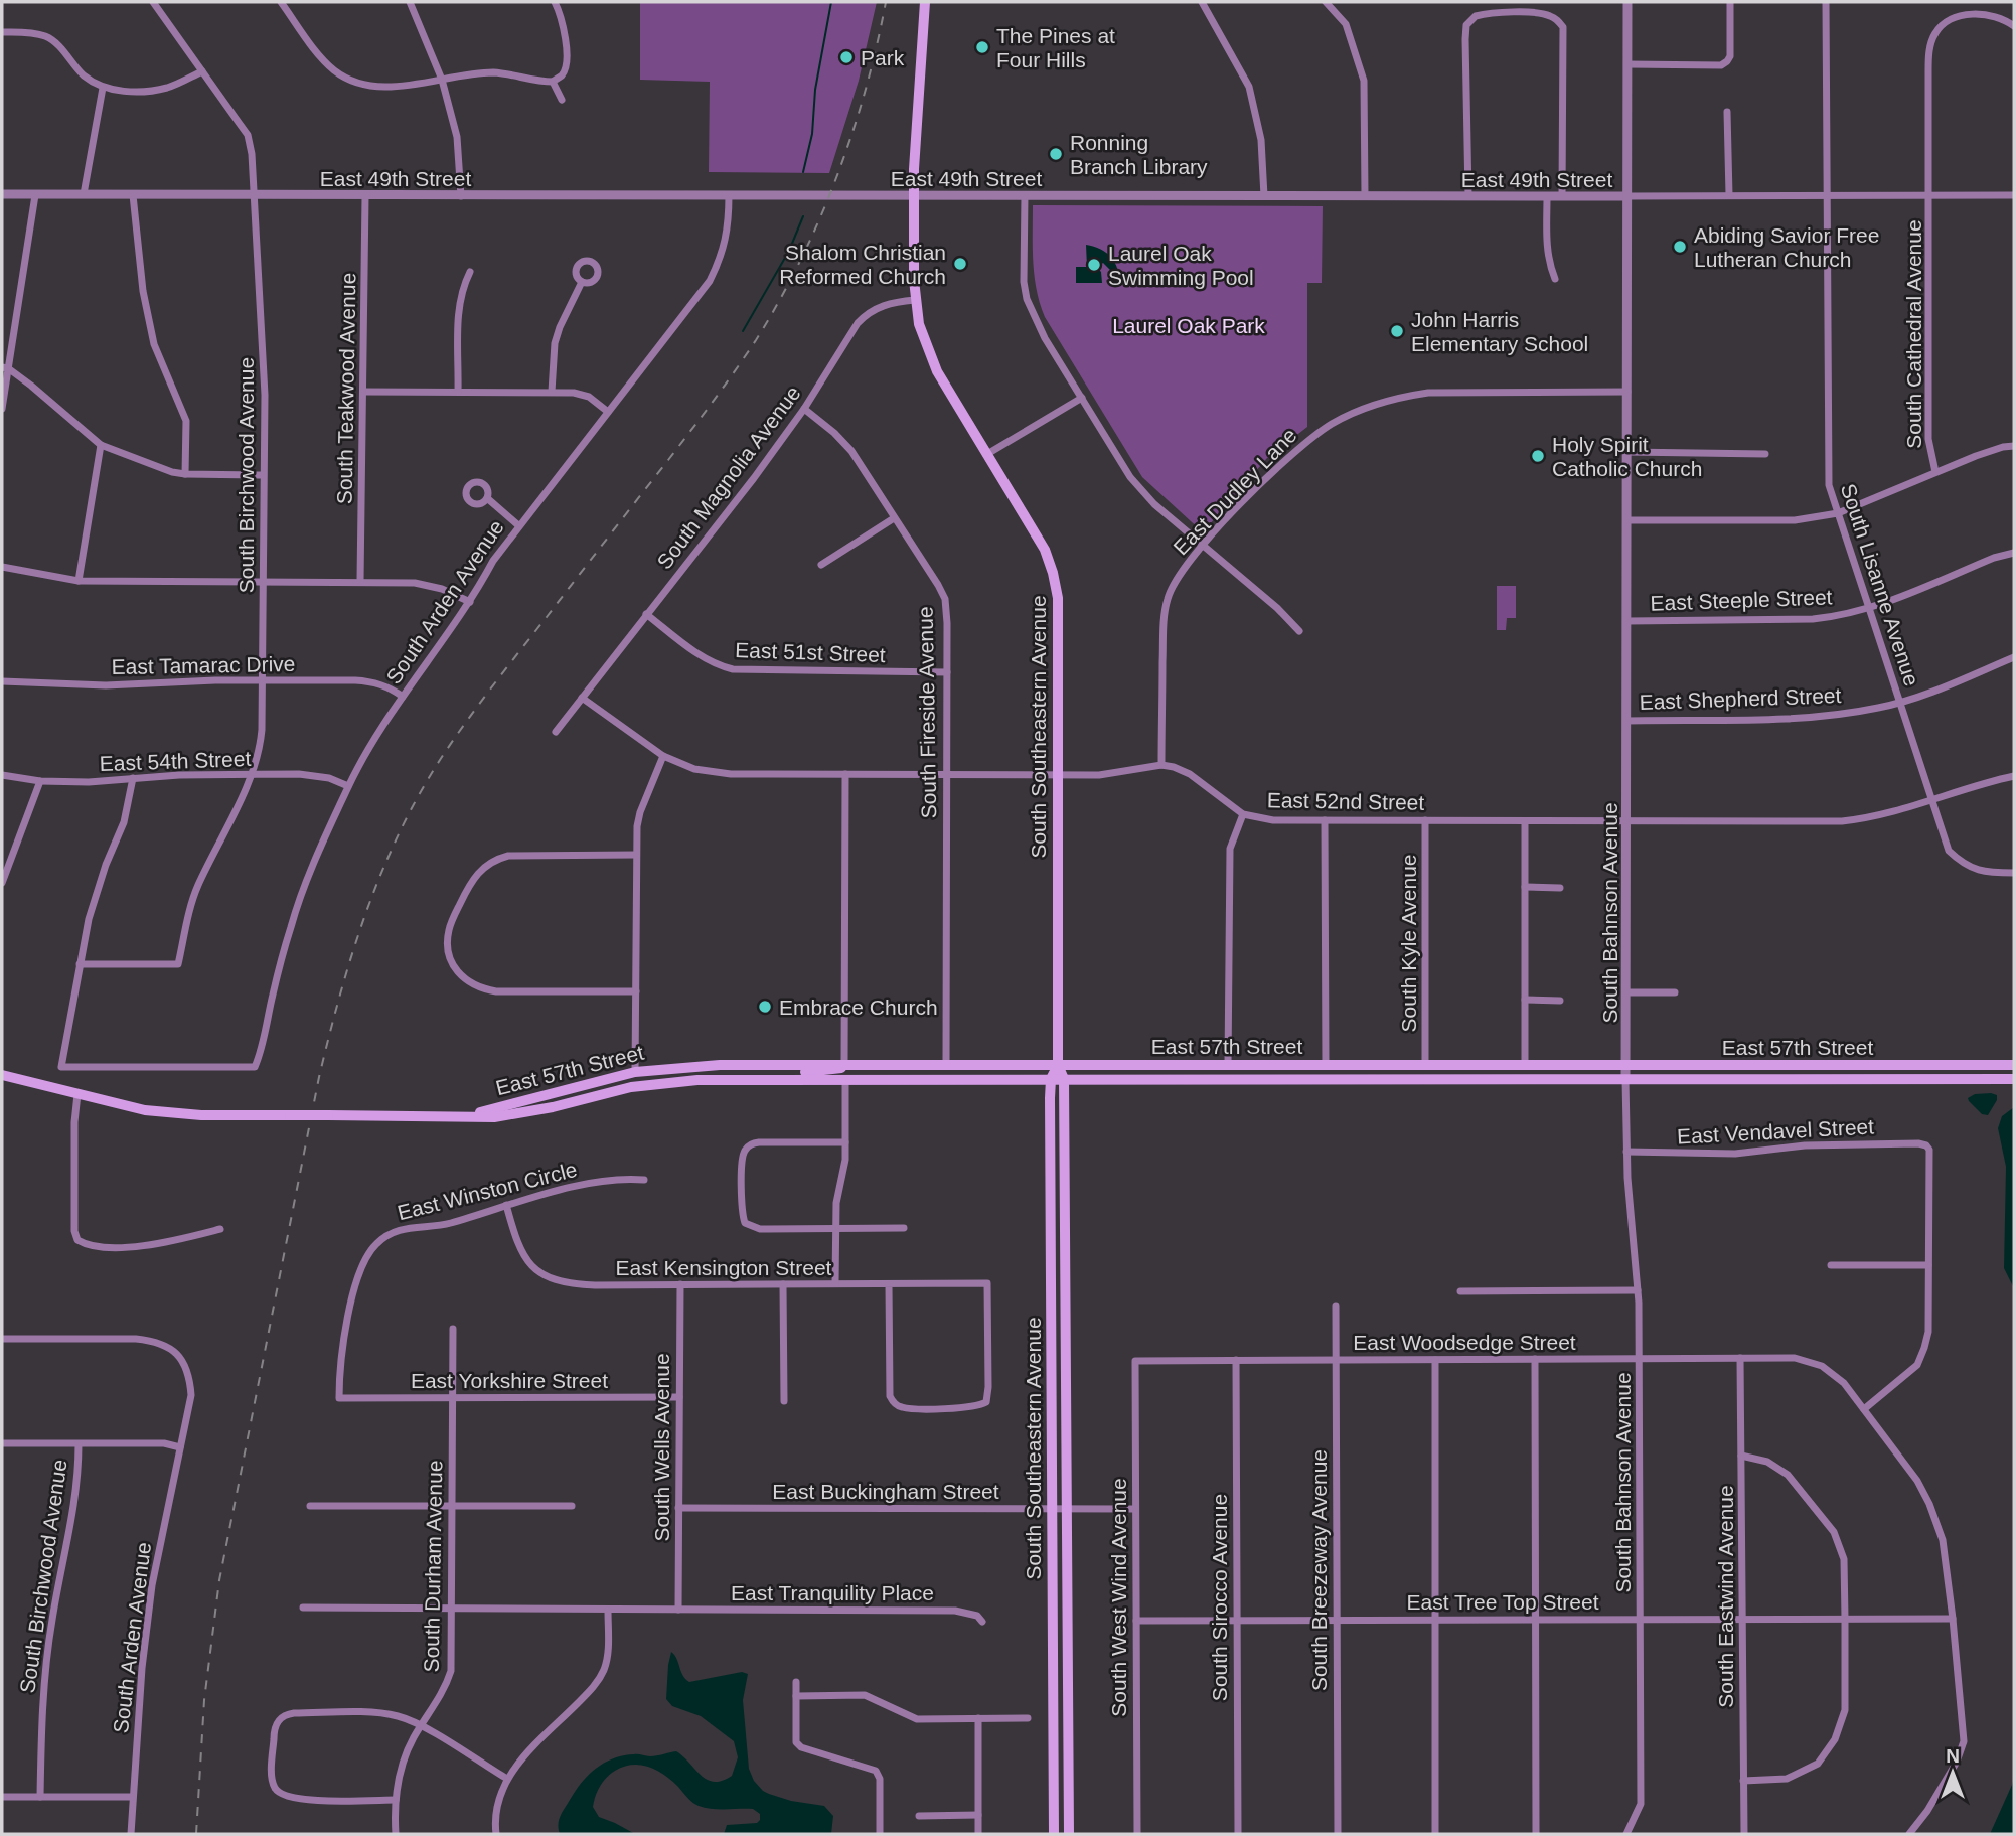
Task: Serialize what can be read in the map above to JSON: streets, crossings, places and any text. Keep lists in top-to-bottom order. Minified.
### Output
{"streets":{"main road":["South Southeastern Avenue","East 57th Street"],"street":["East 49th Street","South Cathedral Avenue","South Teakwood Avenue","South Birchwood Avenue","South Magnolia Avenue","East Dudley Lane","South Lisanne Avenue","East Steeple Street","South Arden Avenue","East 51st Street","East Tamarac Drive","East Shepherd Street","South Fireside Avenue","East 54th Street","East 52nd Street","South Bahnson Avenue","South Kyle Avenue","East Vendavel Street","East Winston Circle","East Kensington Street","East Woodsedge Street","East Yorkshire Street","South Wells Avenue","East Buckingham Street","South Durham Avenue","South Breezeway Avenue","East Tranquility Place","South Eastwind Avenue","South West Wind Avenue","South Sirocco Avenue","East Tree Top Street"]},"crossings":[["East 49th Street","South Cathedral Avenue"],["East 49th Street","South Teakwood Avenue"],["East 49th Street","South Birchwood Avenue"],["East 49th Street","South Lisanne Avenue"],["East 49th Street","South Arden Avenue"],["East 49th Street","South Southeastern Avenue"],["East 49th Street","South Bahnson Avenue"],["South Birchwood Avenue","South Arden Avenue"],["South Birchwood Avenue","East Tamarac Drive"],["South Birchwood Avenue","East 54th Street"],["South Magnolia Avenue","East 51st Street"],["South Magnolia Avenue","South Fireside Avenue"],["South Magnolia Avenue","South Southeastern Avenue"],["East Dudley Lane","East 52nd Street"],["East Dudley Lane","South Bahnson Avenue"],["South Lisanne Avenue","East Steeple Street"],["South Lisanne Avenue","East Shepherd Street"],["South Lisanne Avenue","East 52nd Street"],["East Steeple Street","South Bahnson Avenue"],["South Arden Avenue","East Tamarac Drive"],["South Arden Avenue","East 54th Street"],["East 51st Street","South Fireside Avenue"],["East Shepherd Street","South Bahnson Avenue"],["South Fireside Avenue","East 57th Street"],["South Southeastern Avenue","East 57th Street"],["South Southeastern Avenue","East Buckingham Street"],["East 52nd Street","South Bahnson Avenue"],["East 52nd Street","South Kyle Avenue"],["South Bahnson Avenue","East 57th Street"],["South Bahnson Avenue","East Vendavel Street"],["South Bahnson Avenue","East Woodsedge Street"],["South Bahnson Avenue","East Tree Top Street"],["South Kyle Avenue","East 57th Street"],["East Winston Circle","East Kensington Street"],["East Winston Circle","East Yorkshire Street"],["East Kensington Street","South Wells Avenue"],["East Woodsedge Street","South Breezeway Avenue"],["East Woodsedge Street","South Eastwind Avenue"],["East Woodsedge Street","South West Wind Avenue"],["East Woodsedge Street","South Sirocco Avenue"],["East Woodsedge Street","East Tree Top Street"],["East Yorkshire Street","South Wells Avenue"],["East Yorkshire Street","South Durham Avenue"],["South Wells Avenue","East Buckingham Street"],["South Wells Avenue","East Tranquility Place"],["East Buckingham Street","South West Wind Avenue"],["South Durham Avenue","East Tranquility Place"],["South Breezeway Avenue","East Tree Top Street"],["South Eastwind Avenue","East Tree Top Street"],["South West Wind Avenue","East Tree Top Street"],["South Sirocco Avenue","East Tree Top Street"]],"parks":["Laurel Oak Park"],"places":["The Pines at Four Hills","Park","Ronning Branch Library","Abiding Savior Free Lutheran Church","Shalom Christian Reformed Church","Laurel Oak Swimming Pool","John Harris Elementary School","Holy Spirit Catholic Church","Embrace Church"],"north":"top"}
